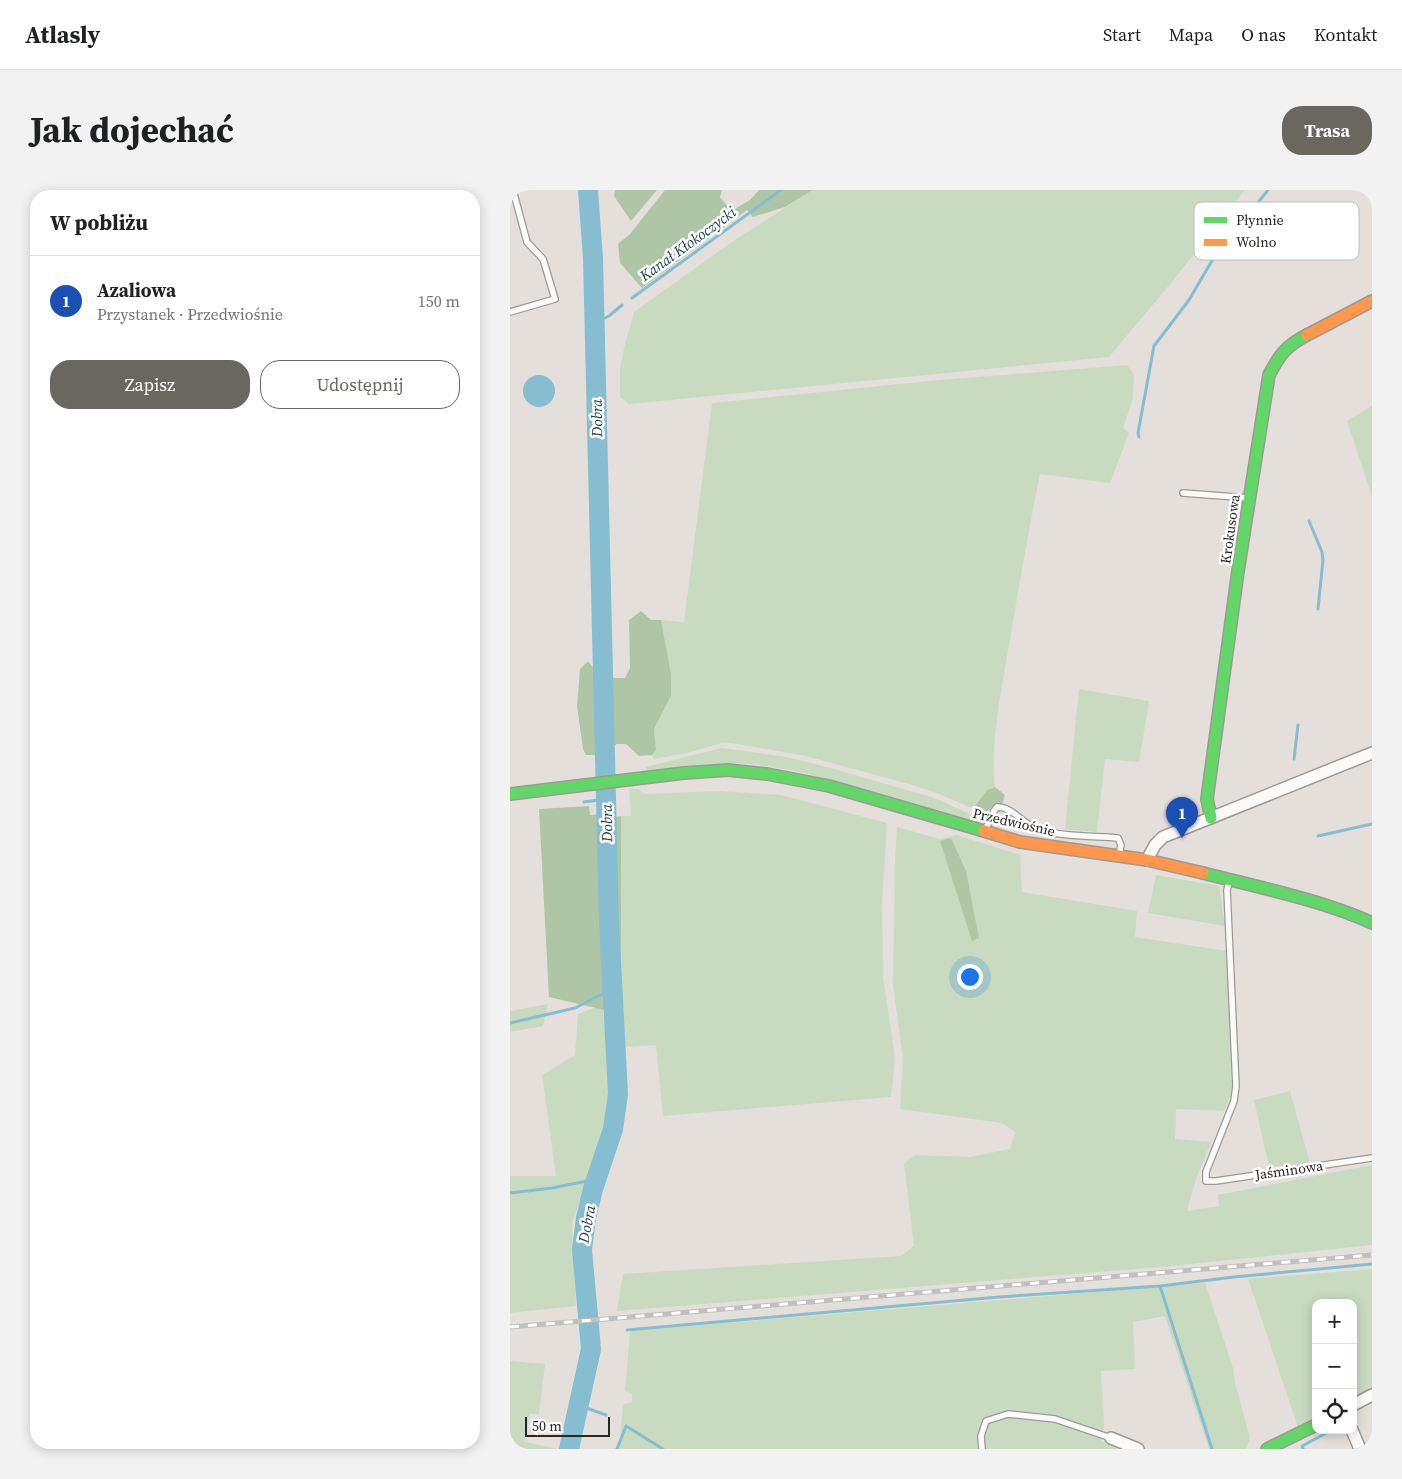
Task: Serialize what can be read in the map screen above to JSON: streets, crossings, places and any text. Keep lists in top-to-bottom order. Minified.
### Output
{"streets":{"street":["Krokusowa","Przedwiośnie"],"lane":["Jaśminowa"]},"crossings":[["Przedwiośnie","Jaśminowa"]],"water":["Kanał Kłokoczycki","Dobra"],"legend":["Płynnie","Wolno"],"scale_bar":"50 m","page":{"header":"Atlasly","nav":["Start","Mapa","O nas","Kontakt"],"title":"Jak dojechać","buttons":["Trasa",["Zapisz","Udostępnij"]],"heading":"W pobliżu","list":[{"mark":"1","name":"Azaliowa","note":"Przystanek · Przedwiośnie","value":"150 m"}],"pins":"1","map_buttons":["+","−"],"scale":"50 m"}}
